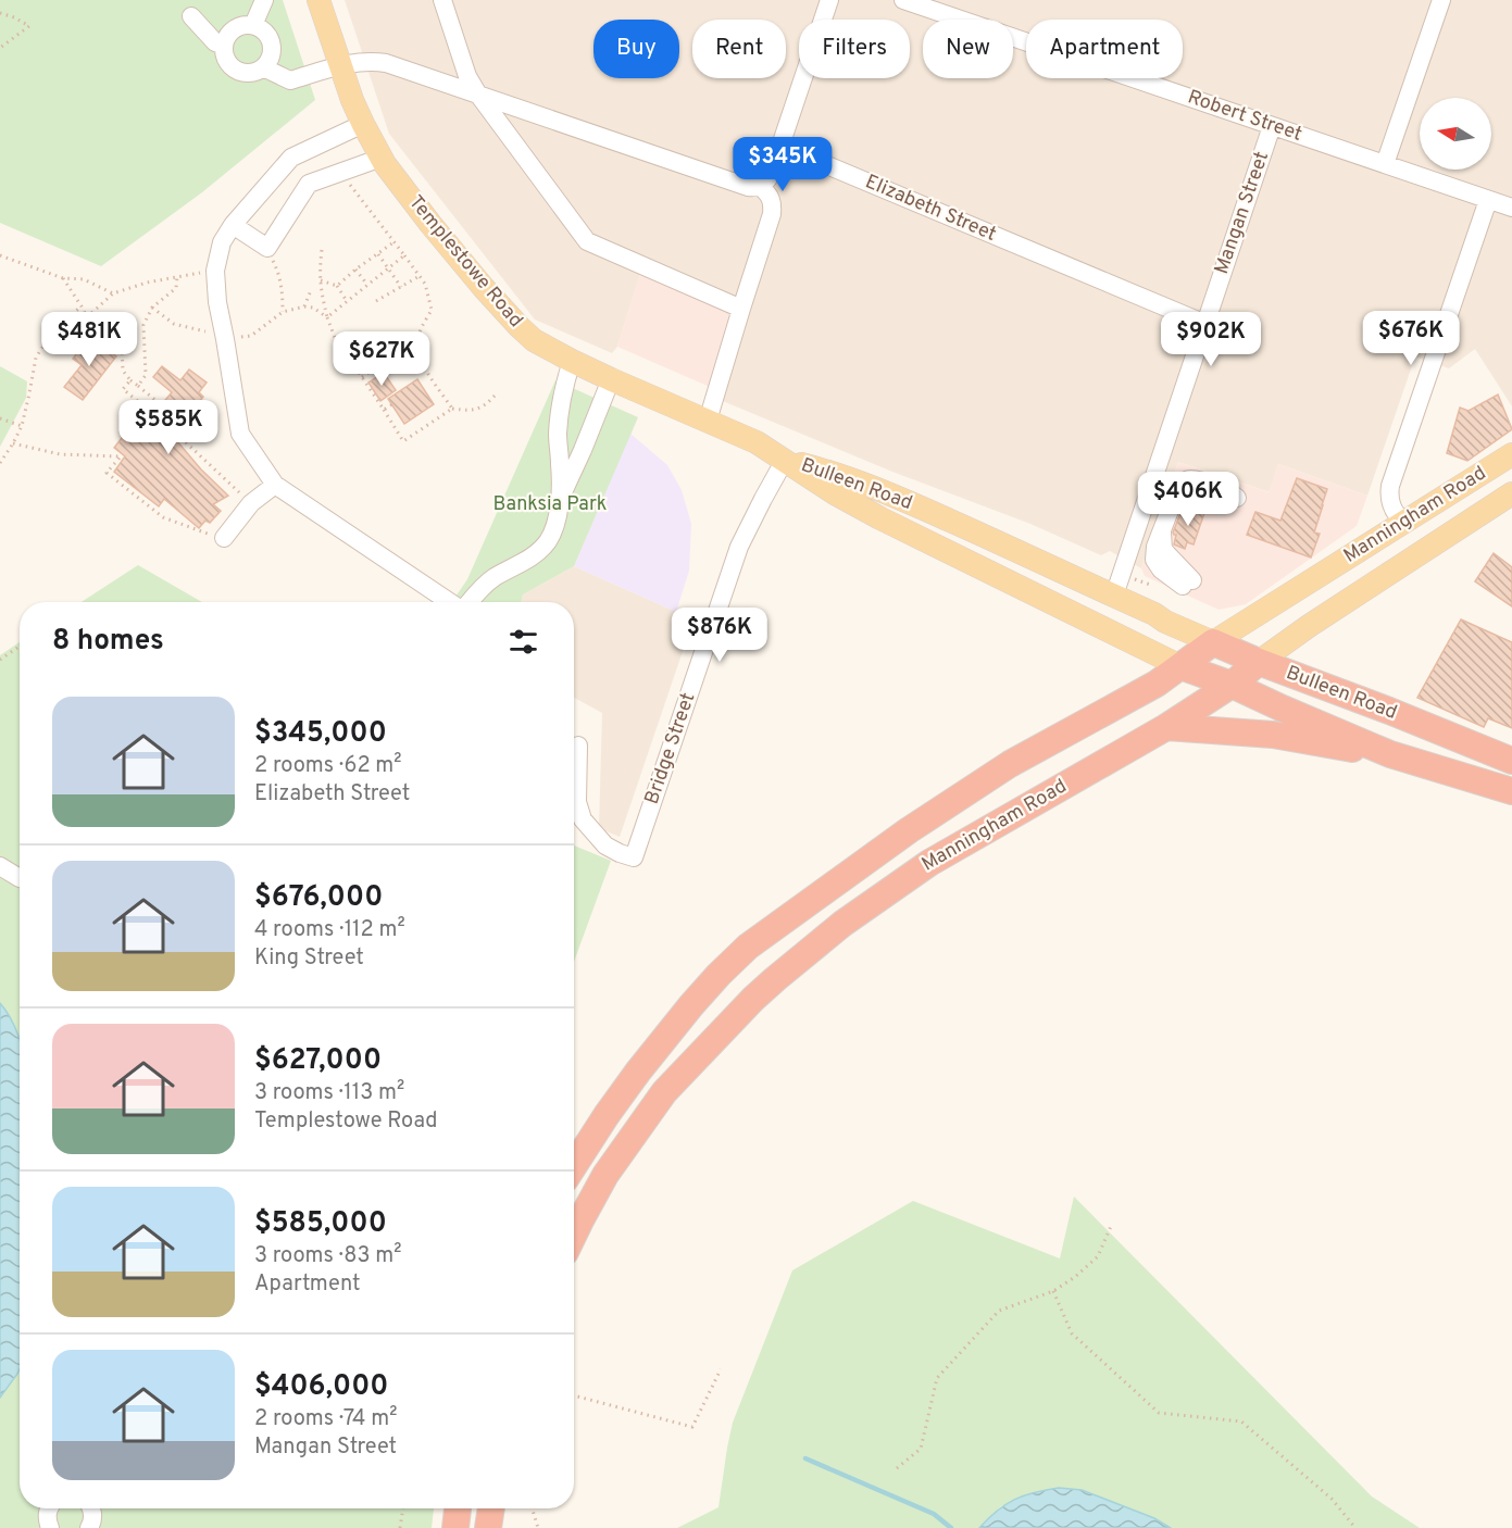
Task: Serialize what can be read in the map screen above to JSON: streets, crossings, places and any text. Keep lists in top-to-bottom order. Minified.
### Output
{"streets":{"highway":["Bulleen Road","Manningham Road"],"main road":["Templestowe Road"],"street":["Robert Street","Elizabeth Street","Mangan Street","Bridge Street"]},"crossings":[["Robert Street","Mangan Street"],["Elizabeth Street","Mangan Street"],["Mangan Street","Bulleen Road"],["Templestowe Road","Bulleen Road"],["Templestowe Road","Bridge Street"],["Bulleen Road","Manningham Road"],["Bulleen Road","Bridge Street"]],"parks":["Banksia Park"],"north":"left","page":{"chip":["Buy","Rent","Filters","New","Apartment"],"price":["$345K","$676K","$481K","$902K","$627K","$585K","$406K","$876K"],"heading":"8 homes","list":[{"name":"$345,000","note":"2 rooms · 62 m² · Elizabeth Street"},{"name":"$676,000","note":"4 rooms · 112 m² · King Street"},{"name":"$627,000","note":"3 rooms · 113 m² · Templestowe Road"},{"name":"$585,000","note":"3 rooms · 83 m² · Apartment"},{"name":"$406,000","note":"2 rooms · 74 m² · Mangan Street"}]}}
